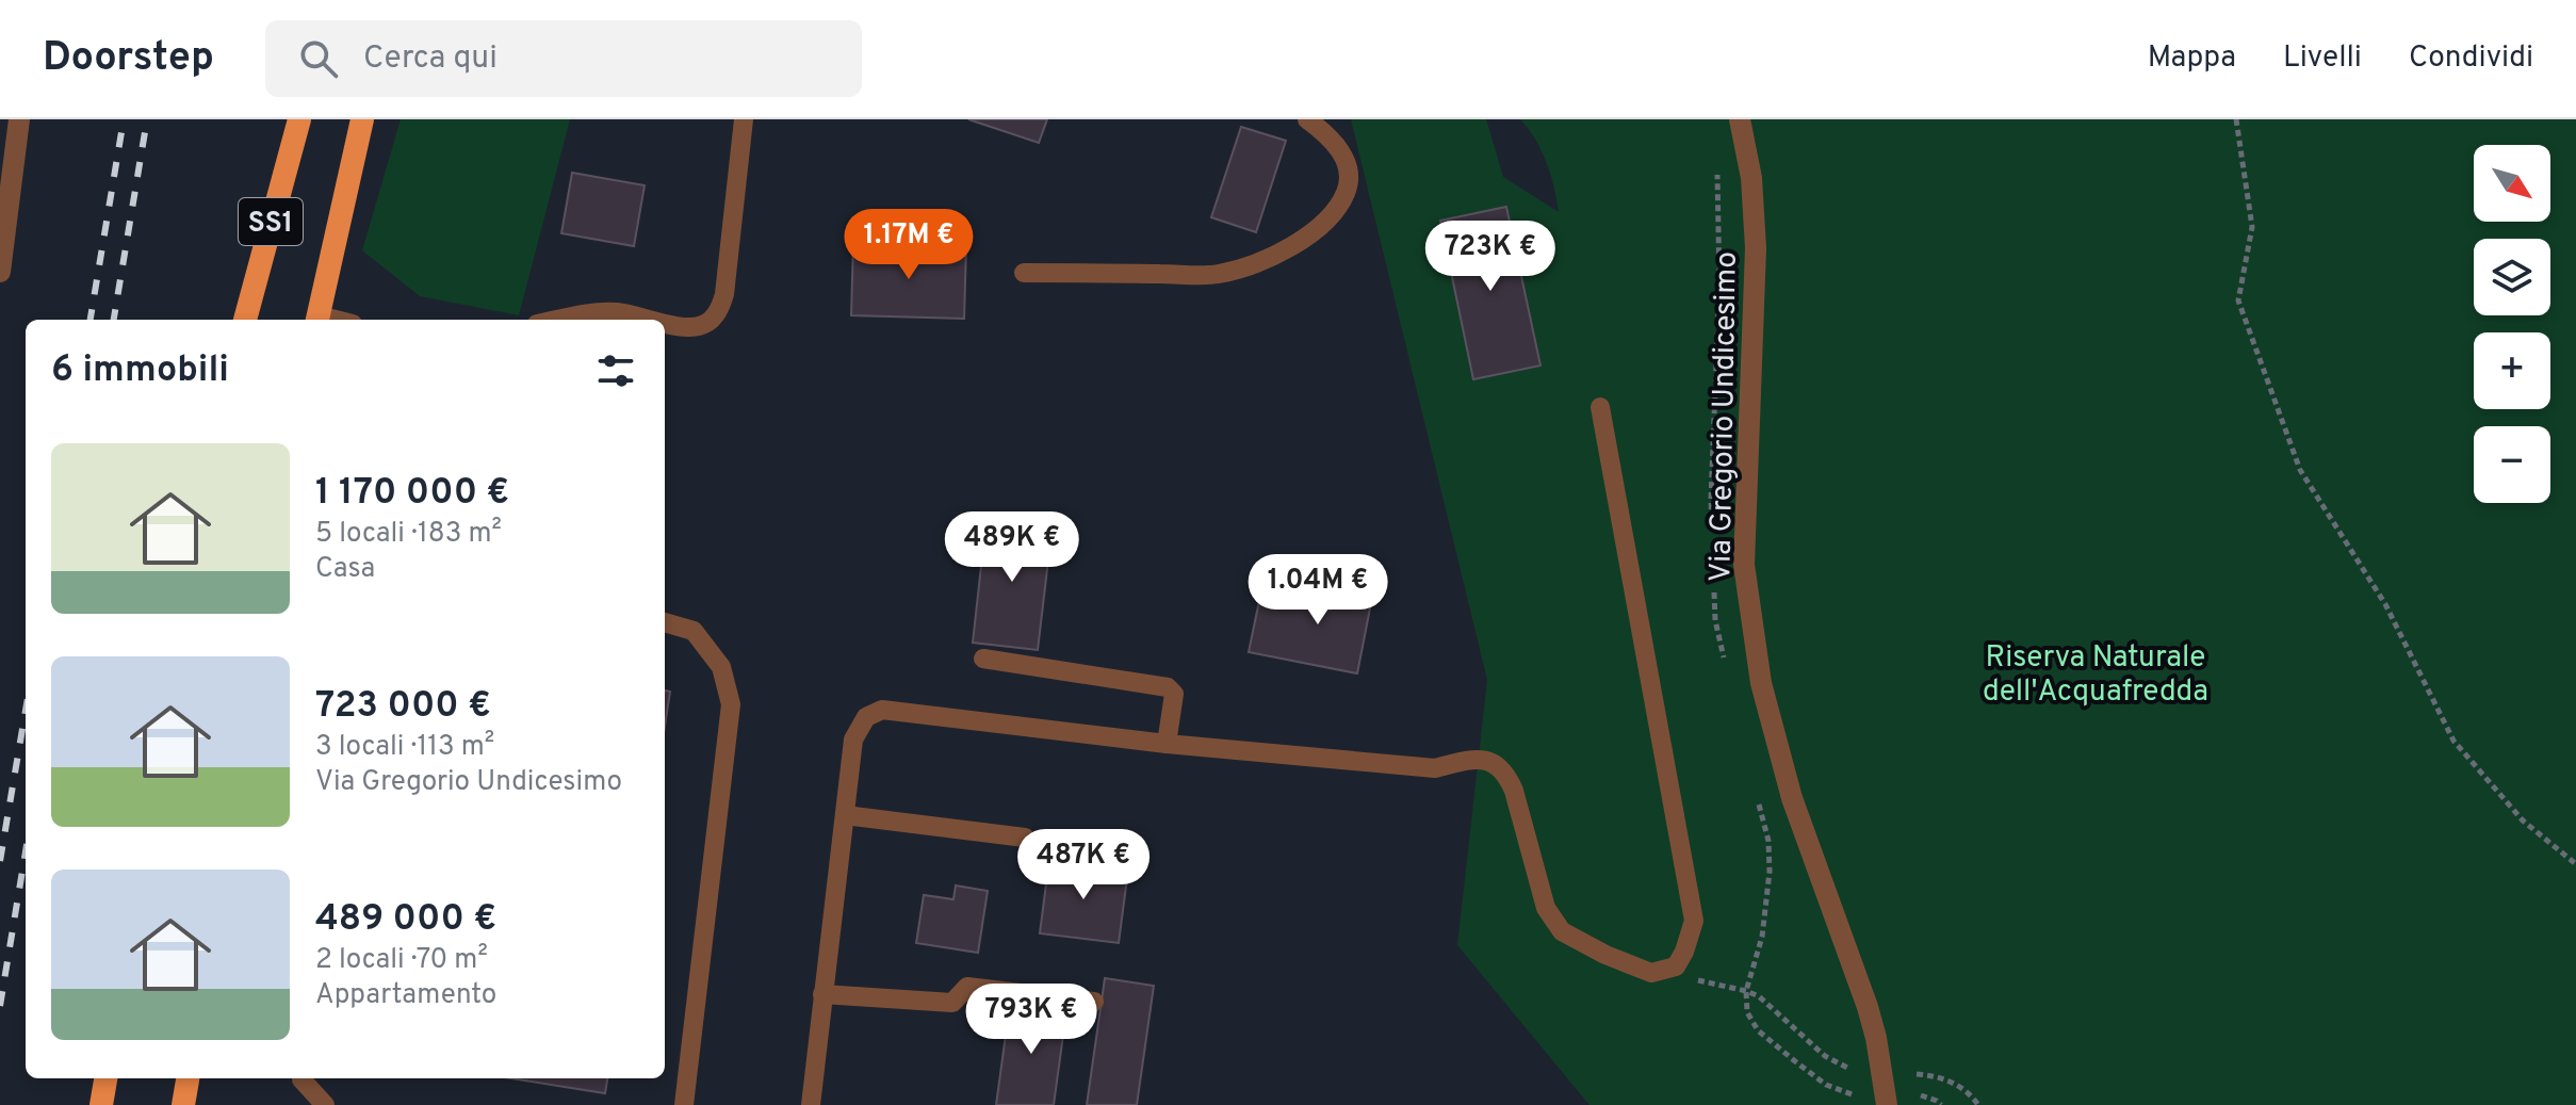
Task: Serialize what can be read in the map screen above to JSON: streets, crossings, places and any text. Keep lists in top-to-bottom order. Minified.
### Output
{"streets":{"highway":["SS1"],"street":["Via Gregorio Undicesimo"]},"parks":["Riserva Naturale dell'Acquafredda"],"north":"bottom right","page":{"header":"Doorstep","search":"Cerca qui","nav":["Mappa","Livelli","Condividi"],"map_buttons":["+","−"],"price":["1.17M €","723K €","489K €","1.04M €","487K €","793K €"],"heading":"6 immobili","list":[{"name":"1 170 000 €","note":"5 locali · 183 m² · Casa"},{"name":"723 000 €","note":"3 locali · 113 m² · Via Gregorio Undicesimo"},{"name":"489 000 €","note":"2 locali · 70 m² · Appartamento"}]}}
